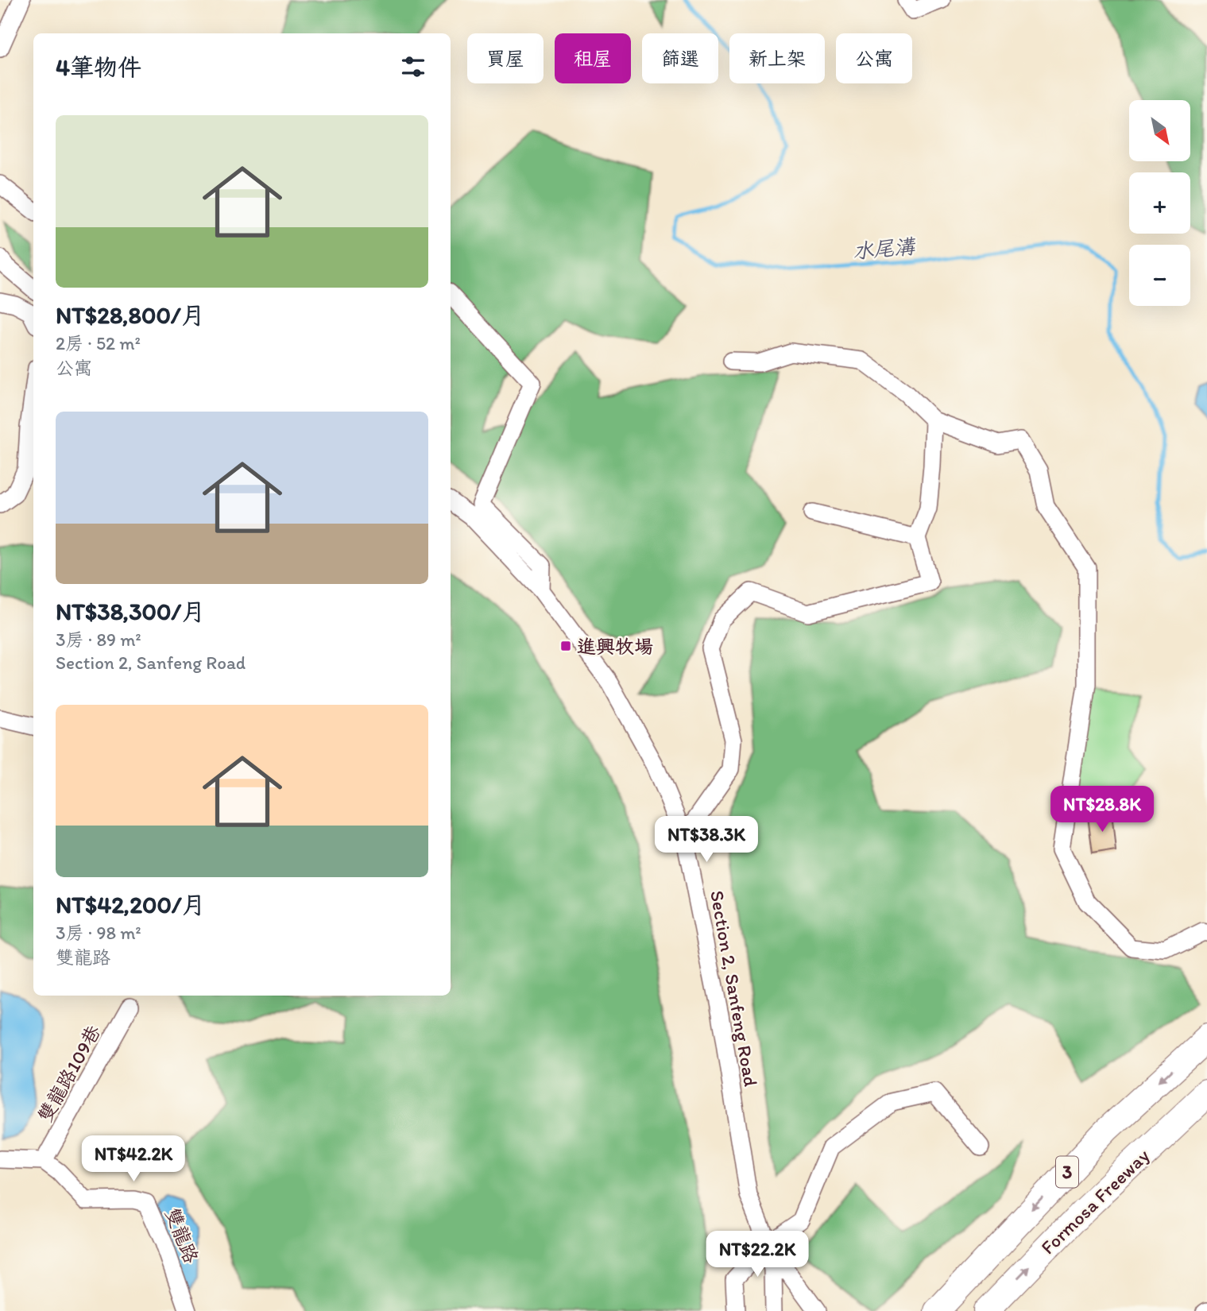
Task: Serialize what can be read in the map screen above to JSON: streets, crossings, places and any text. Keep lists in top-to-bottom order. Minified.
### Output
{"streets":{"highway":["3","Formosa Freeway"],"street":["Section 2, Sanfeng Road","雙龍路109巷","雙龍路"]},"crossings":[["雙龍路109巷","雙龍路"]],"water":["水尾溝"],"places":{"transit":["進興牧場"]},"north":"bottom right","page":{"chip":["買屋","租屋","篩選","新上架","公寓"],"heading":"4筆物件","map_buttons":["+","−"],"list":[{"name":"NT$28,800/月","note":"2房 · 52 m² · 公寓"},{"name":"NT$38,300/月","note":"3房 · 89 m² · Section 2, Sanfeng Road"},{"name":"NT$42,200/月","note":"3房 · 98 m² · 雙龍路"}],"price":["NT$28.8K","NT$38.3K","NT$42.2K","NT$22.2K"]}}
